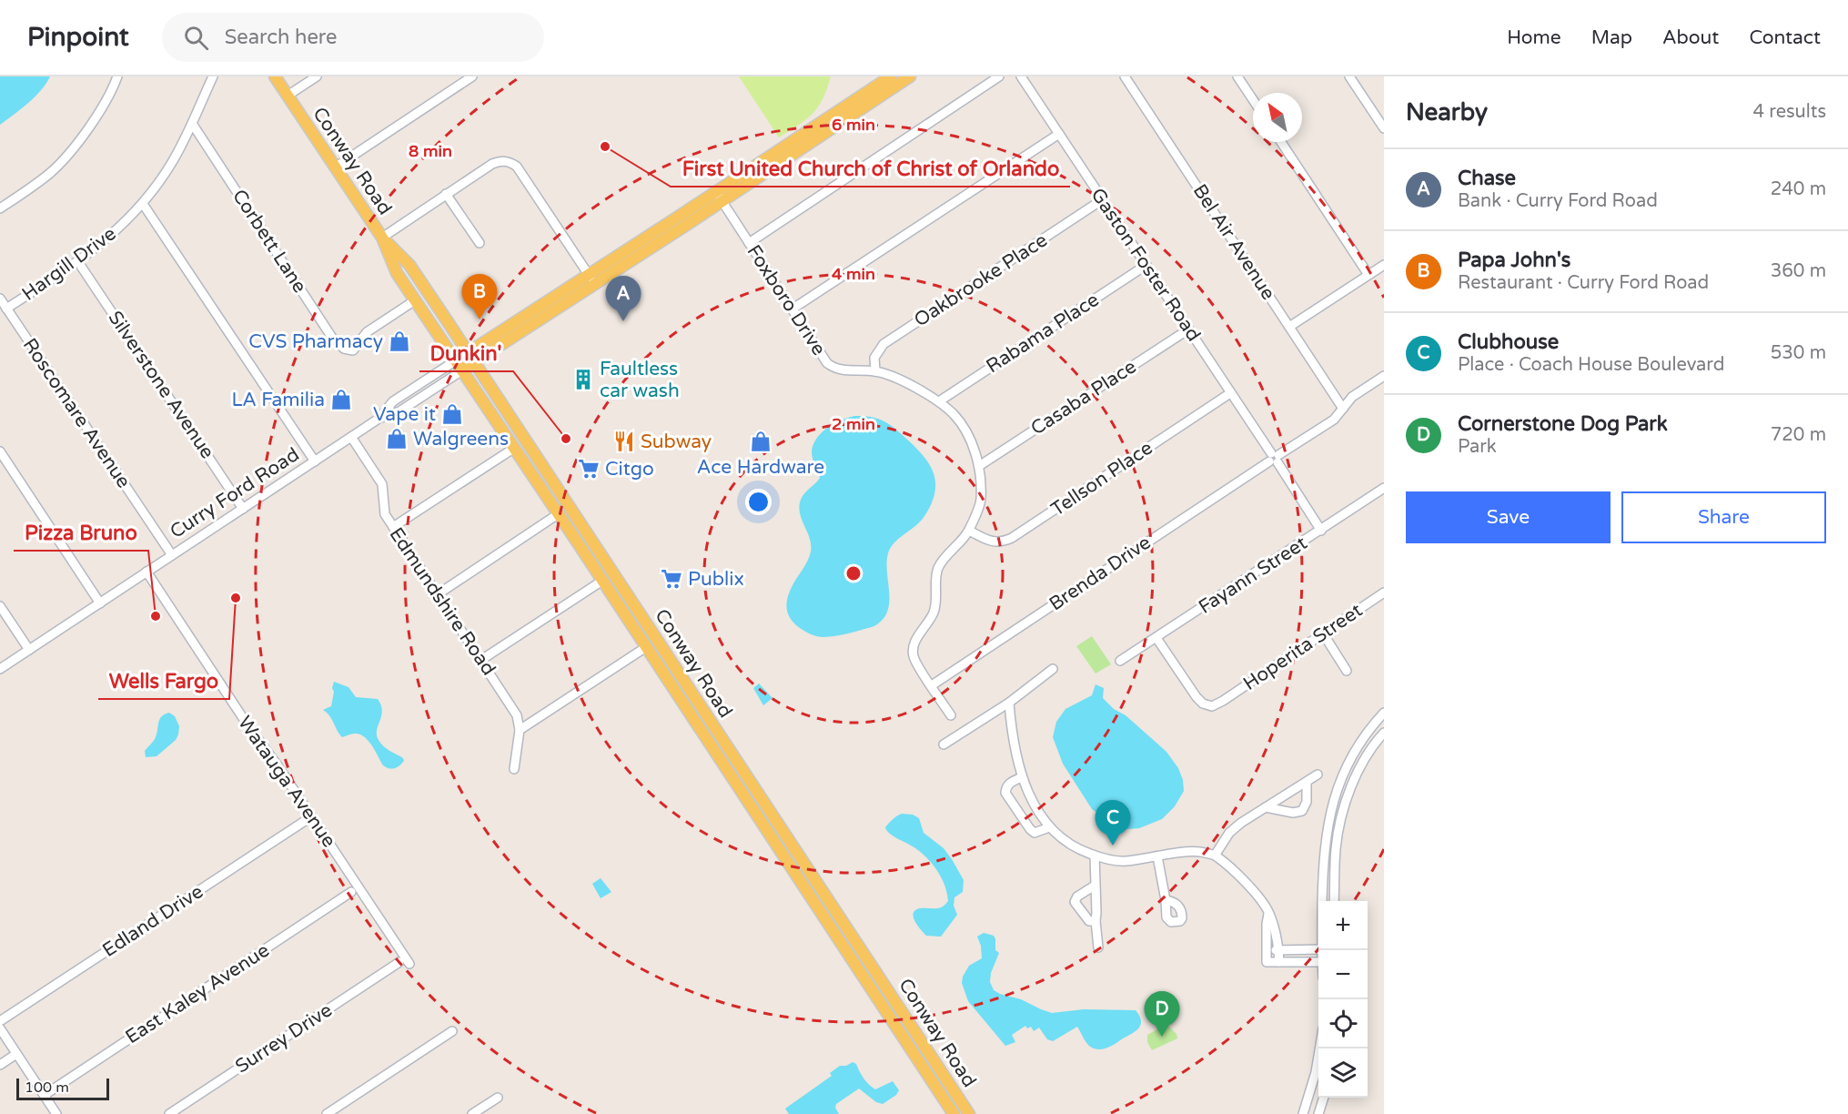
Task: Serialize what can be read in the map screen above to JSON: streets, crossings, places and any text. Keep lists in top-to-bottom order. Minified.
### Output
{"streets":{"main road":["Conway Road","Curry Ford Road"],"street":["Corbett Lane","Bel Air Avenue","Hargill Drive","Gaston Foster Road","Oakbrooke Place","Foxboro Drive","Rabama Place","Silverstone Avenue","Casaba Place","Roscomare Avenue","Tellson Place","Brenda Drive","Fayann Street","Edmundshire Road","Hoperita Street","Watauga Avenue","Edland Drive","East Kaley Avenue","Surrey Drive"]},"crossings":[["Conway Road","Corbett Lane"],["Conway Road","Curry Ford Road"],["Corbett Lane","Hargill Drive"],["Bel Air Avenue","Brenda Drive"],["Hargill Drive","Silverstone Avenue"],["Hargill Drive","Roscomare Avenue"],["Gaston Foster Road","Oakbrooke Place"],["Gaston Foster Road","Rabama Place"],["Gaston Foster Road","Casaba Place"],["Gaston Foster Road","Tellson Place"],["Gaston Foster Road","Brenda Drive"],["Gaston Foster Road","Fayann Street"],["Oakbrooke Place","Foxboro Drive"],["Foxboro Drive","Rabama Place"],["Foxboro Drive","Casaba Place"],["Foxboro Drive","Tellson Place"],["Foxboro Drive","Curry Ford Road"],["Foxboro Drive","Brenda Drive"],["Silverstone Avenue","Curry Ford Road"],["Roscomare Avenue","Curry Ford Road"],["Curry Ford Road","Edmundshire Road"],["Curry Ford Road","Watauga Avenue"],["Fayann Street","Hoperita Street"]],"places":{"other":["First United Church of Christ of Orlando","Dunkin'","Wells Fargo","Pizza Bruno"],"shop":["CVS Pharmacy","LA Familia","Vape it","Walgreens","Ace Hardware"],"building":["Faultless car wash"],"restaurant":["Subway"],"supermarket":["Citgo","Publix"]},"scale_bar":"100 m","north":"top left","page":{"header":"Pinpoint","search":"Search here","nav":["Home","Map","About","Contact"],"heading":["Nearby","4 results"],"list":[{"mark":"A","name":"Chase","note":"Bank · Curry Ford Road","value":"240 m"},{"mark":"B","name":"Papa John's","note":"Restaurant · Curry Ford Road","value":"360 m"},{"mark":"C","name":"Clubhouse","note":"Place · Coach House Boulevard","value":"530 m"},{"mark":"D","name":"Cornerstone Dog Park","note":"Park","value":"720 m"}],"pins":["B","A","C","D"],"buttons":["Save","Share"],"map_buttons":["+","−"],"scale":"100 m"},"rings":["6 min","8 min","4 min","2 min"]}
